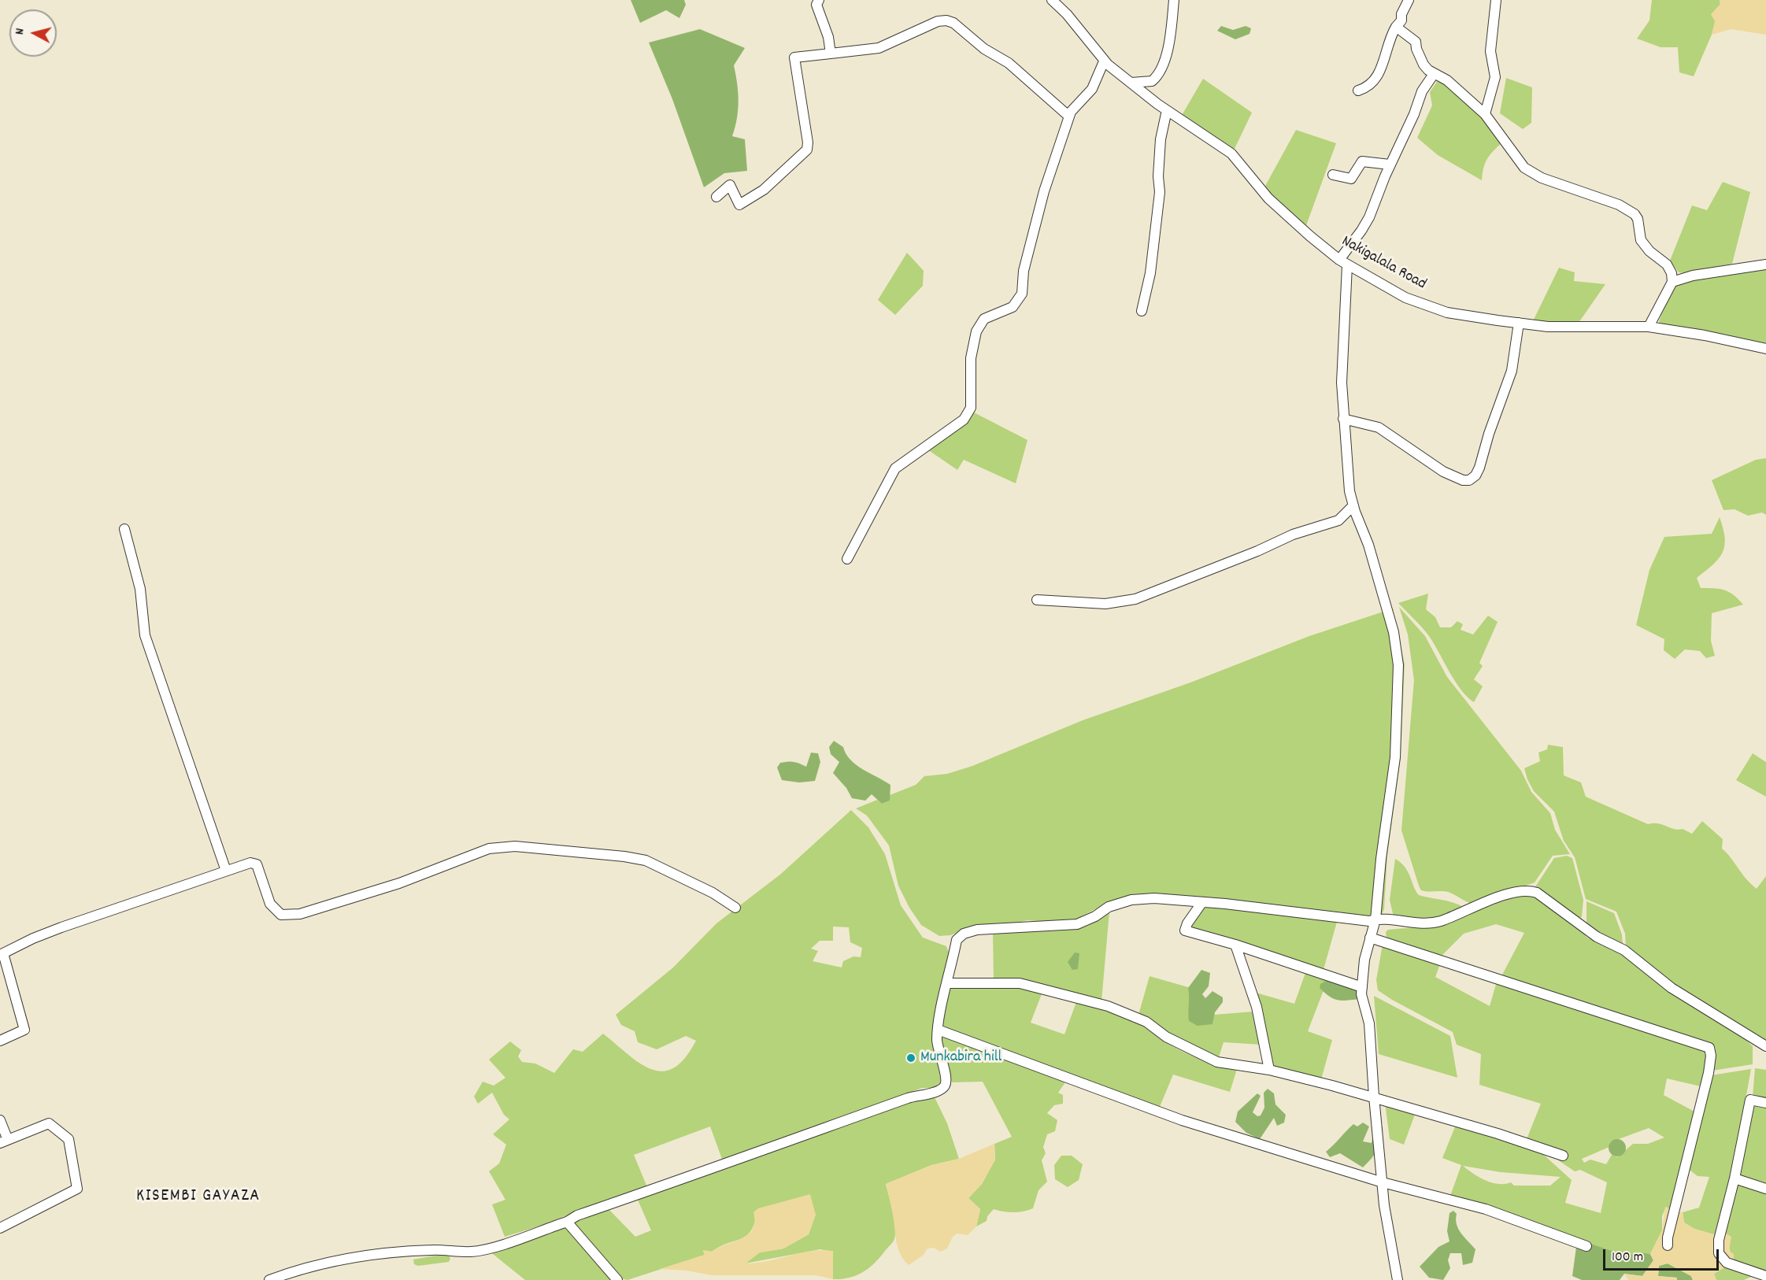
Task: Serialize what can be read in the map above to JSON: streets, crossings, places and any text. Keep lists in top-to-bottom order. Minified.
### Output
{"streets":{"street":["Nakigalala Road"]},"districts":["KISEMBI GAYAZA"],"places":["Munkabira hill"],"scale_bar":"100 m","north":"left"}
